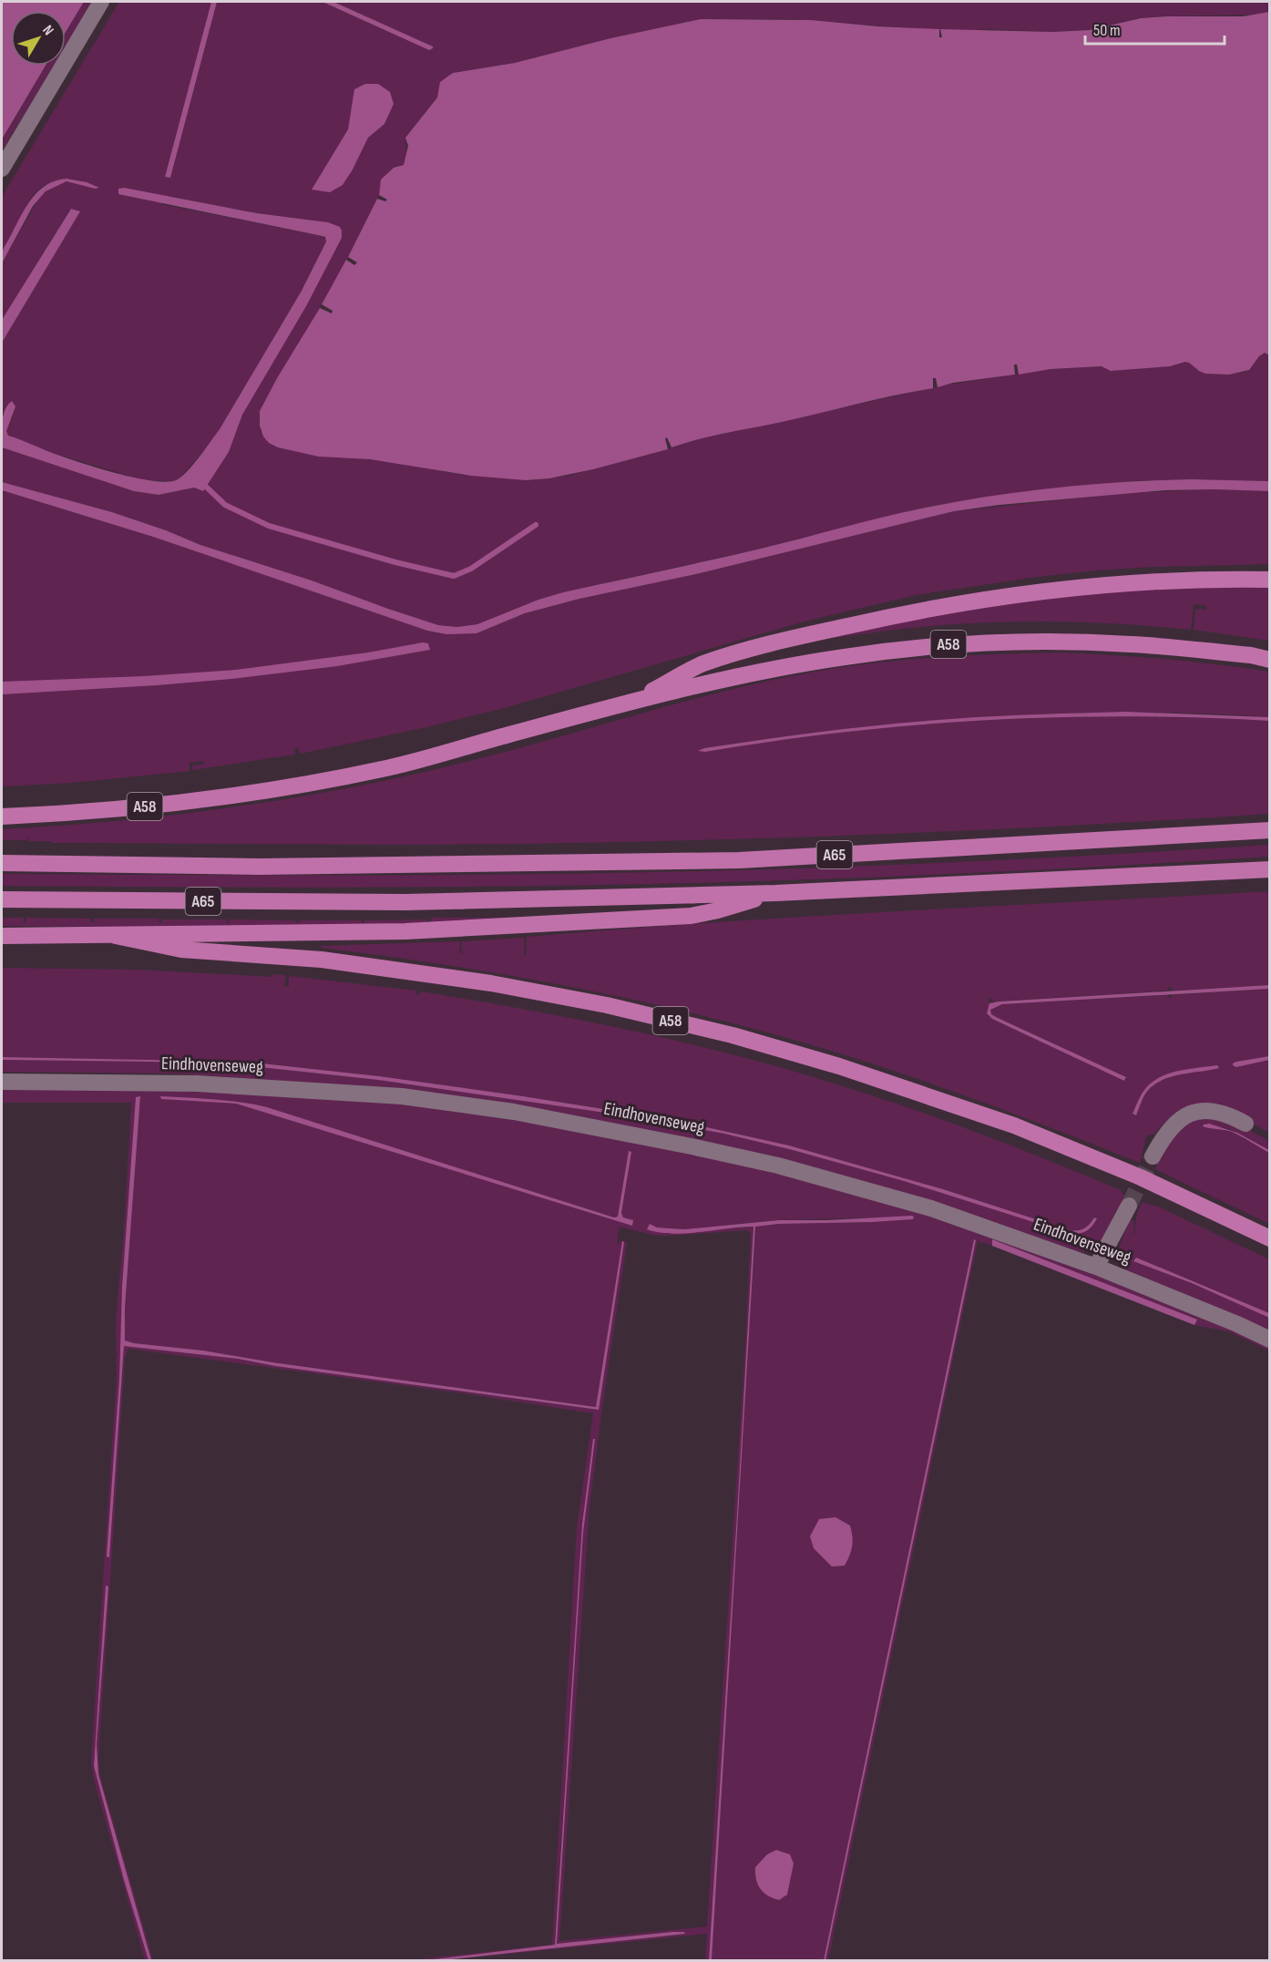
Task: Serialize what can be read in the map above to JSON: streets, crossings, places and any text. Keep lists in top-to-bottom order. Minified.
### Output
{"streets":{"highway":["A58","A65"],"street":["Eindhovenseweg"]},"crossings":[["A58","A65"]],"scale_bar":"50 m","north":"top right"}
